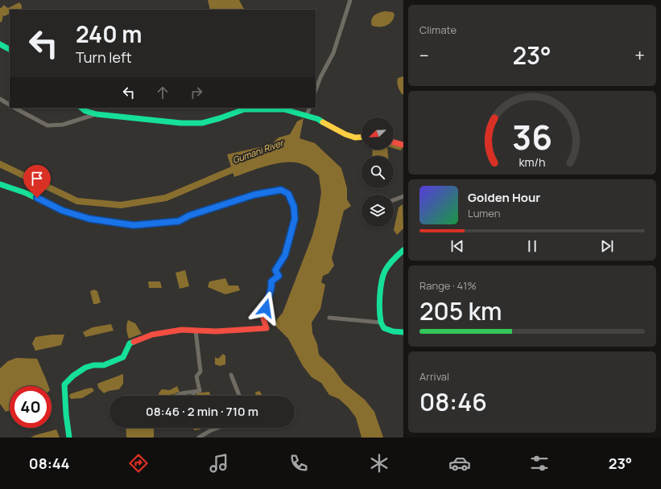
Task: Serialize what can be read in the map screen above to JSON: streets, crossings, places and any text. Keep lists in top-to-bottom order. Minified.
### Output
{"water":["Gumani River"],"north":"bottom left","page":{"tile":["Climate",["Range · 41%","205 km"],["Arrival","08:46"]],"turn":["240 m","Turn left"],"heat":["−","23°","+"],"song":["Golden Hour","Lumen"],"limit":"40","trip":"08:46 · 2 min · 710 m","tabs":["08:44","23°"],"gauge":["36","km/h"]}}
